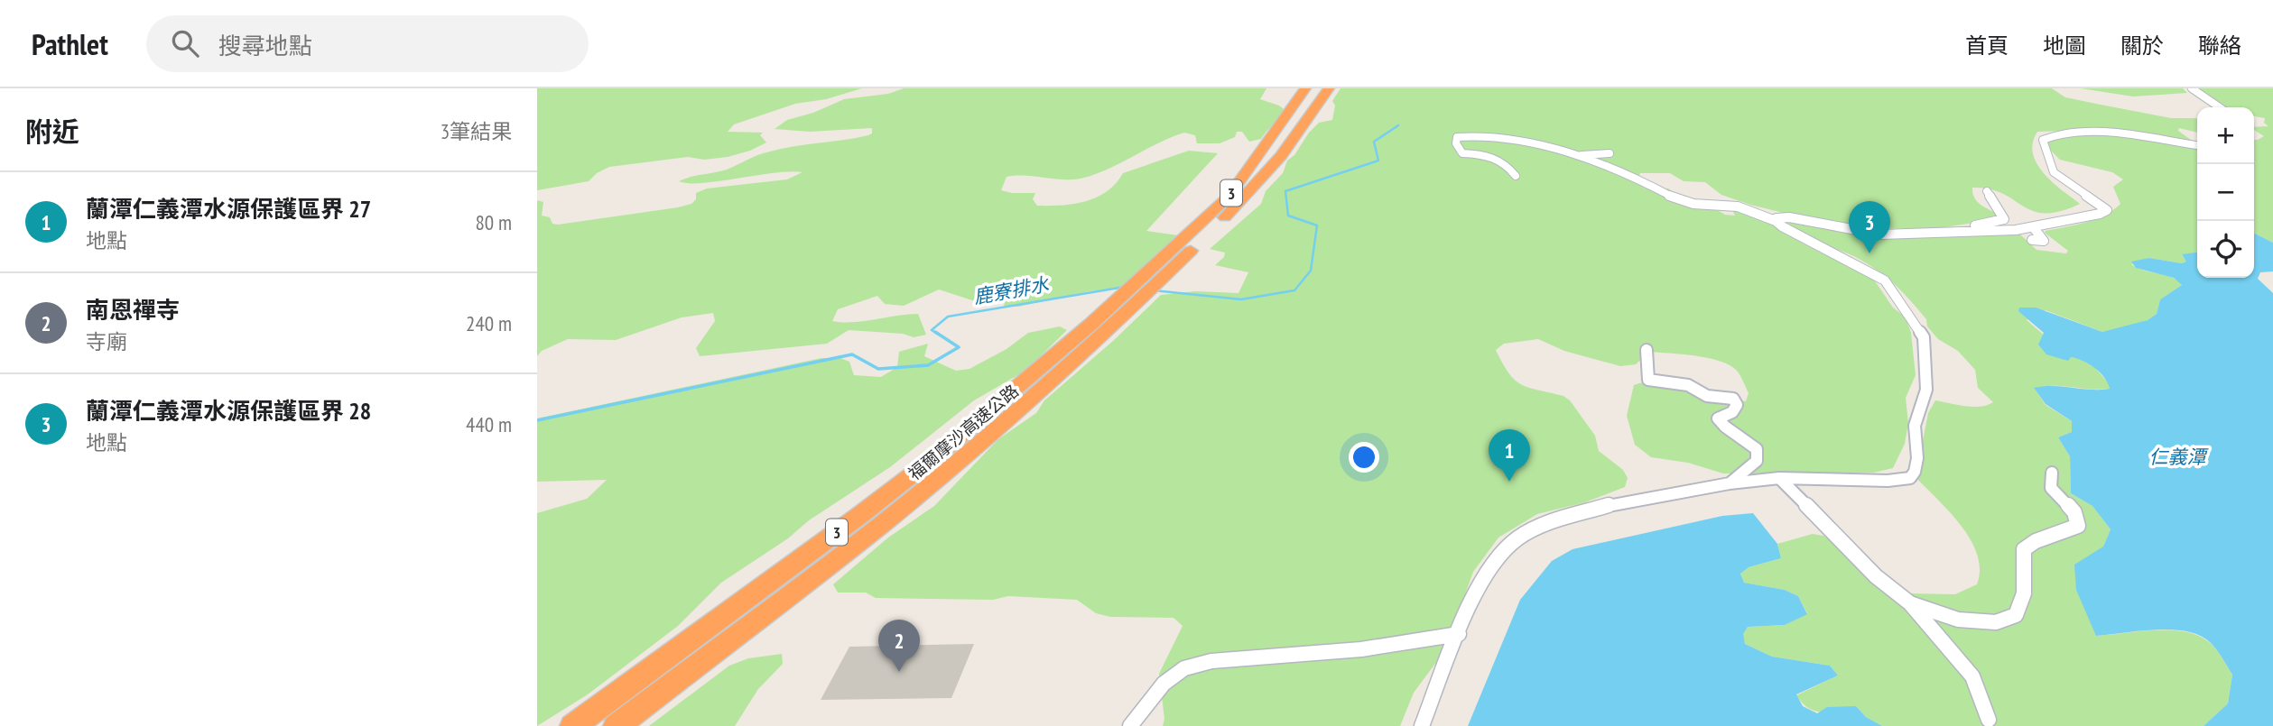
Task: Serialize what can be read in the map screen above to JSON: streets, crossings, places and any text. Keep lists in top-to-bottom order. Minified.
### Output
{"streets":{"highway":["3","福爾摩沙高速公路"]},"water":["鹿寮排水","仁義潭"],"page":{"header":"Pathlet","search":"搜尋地點","nav":["首頁","地圖","關於","聯絡"],"heading":["附近","3筆結果"],"map_buttons":["+","−"],"list":[{"mark":"1","name":"蘭潭仁義潭水源保護區界 27","note":"地點","value":"80 m"},{"mark":"2","name":"南恩禪寺","note":"寺廟","value":"240 m"},{"mark":"3","name":"蘭潭仁義潭水源保護區界 28","note":"地點","value":"440 m"}],"pins":["3","1","2"]}}
